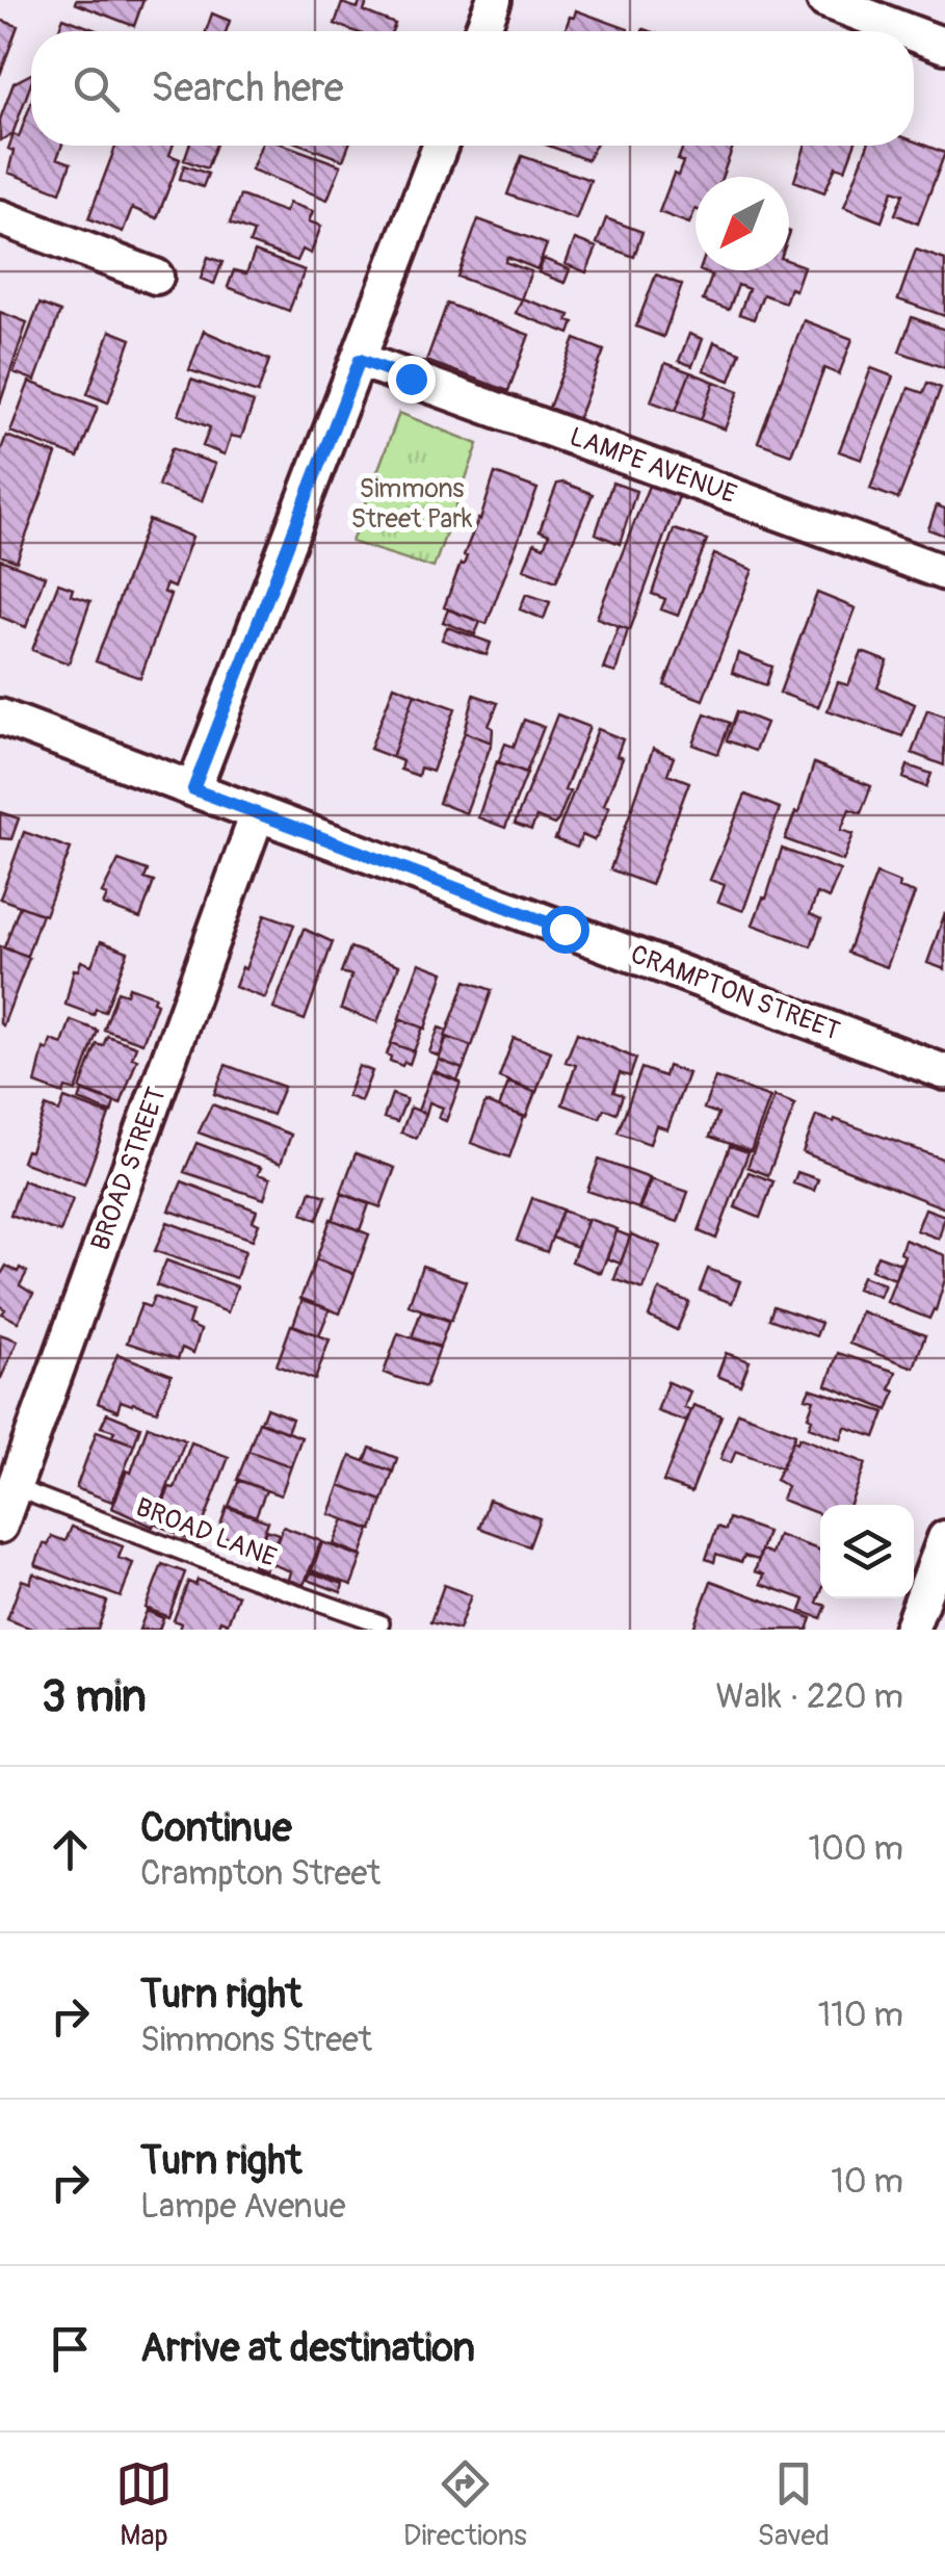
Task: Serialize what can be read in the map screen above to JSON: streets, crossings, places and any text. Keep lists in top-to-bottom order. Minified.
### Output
{"streets":{"street":["LAMPE AVENUE","CRAMPTON STREET","BROAD STREET"],"lane":["BROAD LANE"]},"crossings":[["CRAMPTON STREET","BROAD STREET"],["BROAD STREET","BROAD LANE"]],"parks":["Simmons Street Park"],"north":"bottom left","page":{"search":"Search here","heading":["3 min","Walk · 220 m"],"list":[["Continue","Crampton Street","100 m"],["Turn right","Simmons Street","110 m"],["Turn right","Lampe Avenue","10 m"],"Arrive at destination"],"nav":["Map","Directions","Saved"]}}
